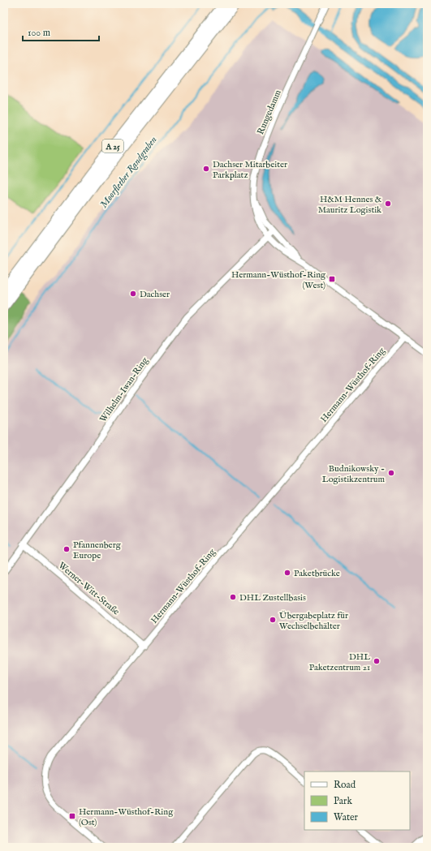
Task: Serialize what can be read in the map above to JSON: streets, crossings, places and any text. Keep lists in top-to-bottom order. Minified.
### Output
{"streets":{"highway":["A 25"],"street":["Rungedamm","Hermann-Wüsthof-Ring","Wilhelm-Iwan-Ring","Werner-Witt-Straße"]},"crossings":[["Rungedamm","Hermann-Wüsthof-Ring"],["Rungedamm","Wilhelm-Iwan-Ring"],["Hermann-Wüsthof-Ring","Werner-Witt-Straße"],["Wilhelm-Iwan-Ring","Werner-Witt-Straße"]],"water":["Moorflether Randgraben"],"places":{"other":["Dachser Mitarbeiter Parkplatz","H&M Hennes & Mauritz Logistik","Dachser","Budnikowsky - Logistikzentrum","Pfannenberg Europe","Paketbrücke","DHL Zustellbasis","Übergabeplatz für Wechselbehälter","DHL Paketzentrum 21"],"transit":["Hermann-Wüsthof-Ring (West)","Hermann-Wüsthof-Ring (Ost)"]},"legend":["Road","Park","Water"],"scale_bar":"100 m"}
